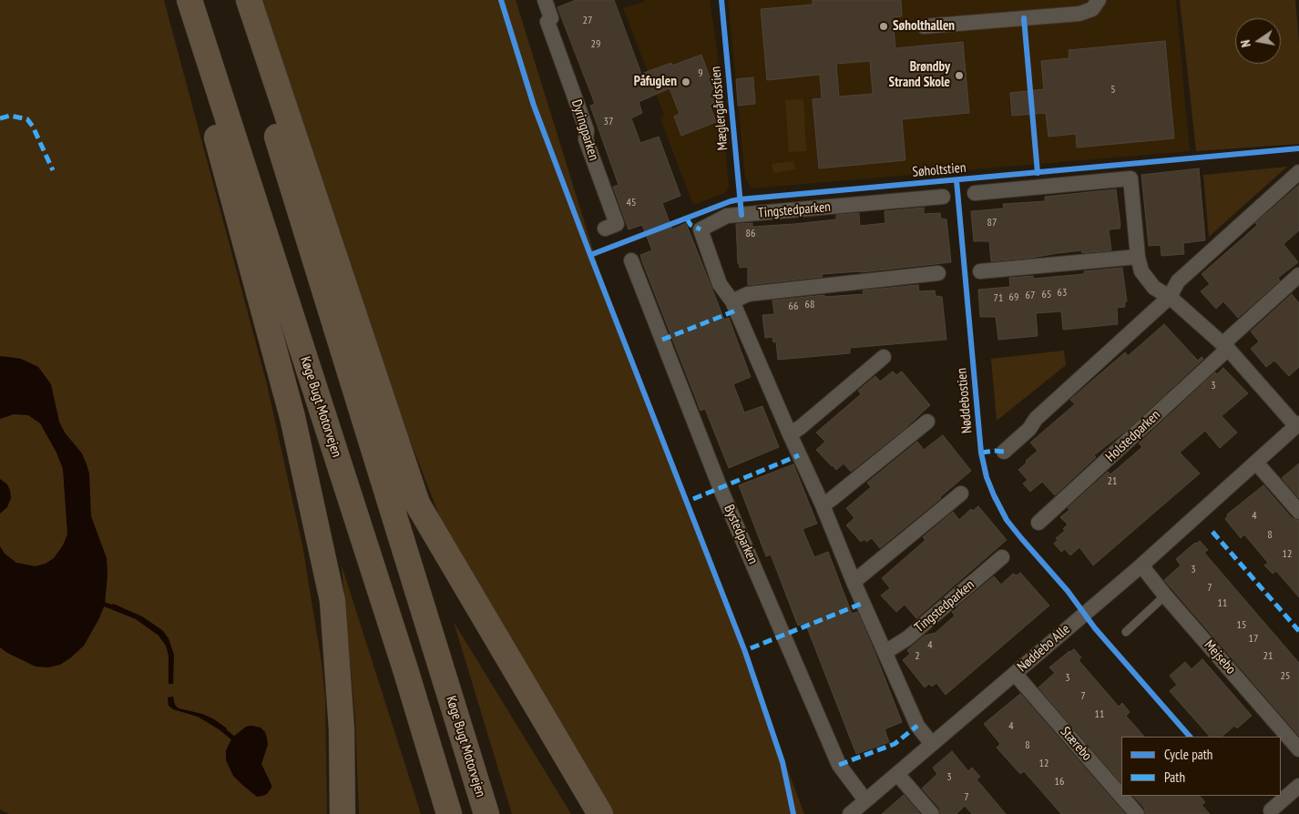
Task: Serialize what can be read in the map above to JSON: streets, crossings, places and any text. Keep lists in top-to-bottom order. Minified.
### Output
{"streets":{"highway":["Køge Bugt Motorvejen"],"street":["Dyringparken","Tingstedparken","Holstedparken","Bystedparken","Nøddebo Alle","Mejsebo","Stærebo"],"cycle path":["Mæglergårdsstien","Søholtstien"]},"crossings":[["Tingstedparken","Nøddebo Alle"],["Bystedparken","Nøddebo Alle"],["Nøddebo Alle","Mejsebo"],["Nøddebo Alle","Stærebo"]],"places":["Søholthallen","Brøndby Strand Skole","Påfuglen"],"house_numbers":["27","29","9","5","37","45","87","86","63","65","67","69","71","68","66","3","21","4","8","12","3","7","11","15","17","4","2","21","25","3","7","11","4","8","12","3","16","7"],"legend":["Cycle path","Path"],"north":"left"}
